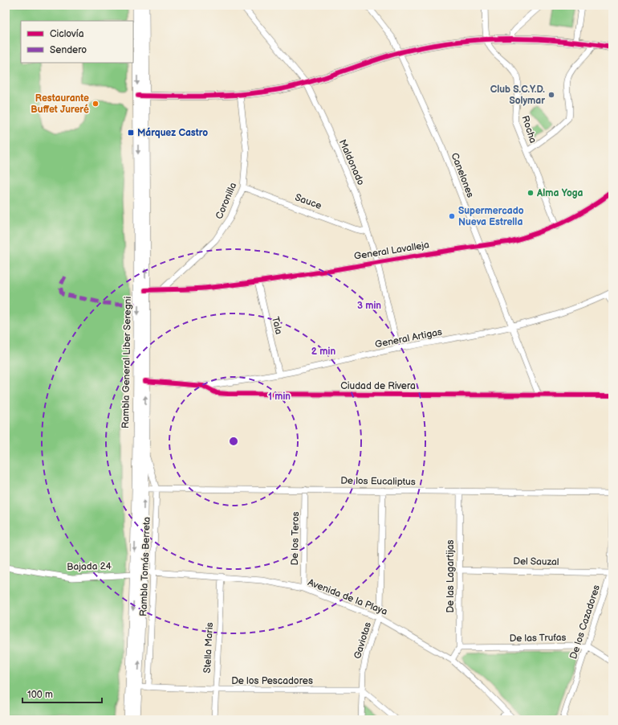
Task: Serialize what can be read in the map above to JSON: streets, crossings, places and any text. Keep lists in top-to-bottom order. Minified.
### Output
{"streets":{"main road":["Rambla General Liber Seregni"],"street":["Rocha","Maldonado","Canelones","Coronilla","Sauce","General Lavalleja","Tala","General Artigas","Ciudad de Rivera","De los Eucaliptus","De los Teros","Del Sauzal","Bajada 24","Rambla Tomás Berreta","De las Lagartijas","Avenida de la Playa","De los Cazadores","De las Trufas","Gaviotas","Stella Maris","De los Pescadores"]},"crossings":[["Rocha","General Lavalleja"],["Maldonado","Sauce"],["Maldonado","General Lavalleja"],["Maldonado","General Artigas"],["Canelones","General Lavalleja"],["Canelones","General Artigas"],["Canelones","Ciudad de Rivera"],["Coronilla","Sauce"],["Coronilla","General Lavalleja"],["General Lavalleja","Tala"],["General Lavalleja","Rambla General Liber Seregni"],["Tala","General Artigas"],["General Artigas","Ciudad de Rivera"],["Rambla General Liber Seregni","Ciudad de Rivera"],["Rambla General Liber Seregni","De los Eucaliptus"],["Rambla General Liber Seregni","Bajada 24"],["Rambla General Liber Seregni","Rambla Tomás Berreta"],["Rambla General Liber Seregni","Avenida de la Playa"],["Rambla General Liber Seregni","De los Pescadores"],["De los Eucaliptus","De los Teros"],["De los Eucaliptus","Rambla Tomás Berreta"],["De los Eucaliptus","De las Lagartijas"],["De los Eucaliptus","Gaviotas"],["De los Teros","Avenida de la Playa"],["Del Sauzal","De las Lagartijas"],["Del Sauzal","De los Cazadores"],["Bajada 24","Avenida de la Playa"],["Rambla Tomás Berreta","Avenida de la Playa"],["Rambla Tomás Berreta","De los Pescadores"],["De las Lagartijas","De las Trufas"],["Avenida de la Playa","Gaviotas"],["Avenida de la Playa","Stella Maris"],["De los Cazadores","De las Trufas"],["Gaviotas","De los Pescadores"],["Stella Maris","De los Pescadores"]],"places":{"other":["Club S.C.Y.D. Solymar","Restaurante Buffet Jureré","Alma Yoga","Supermercado Nueva Estrella"],"transit":["Márquez Castro"]},"legend":["Ciclovía","Sendero"],"scale_bar":"100 m","rings":["3 min","2 min","1 min"]}
